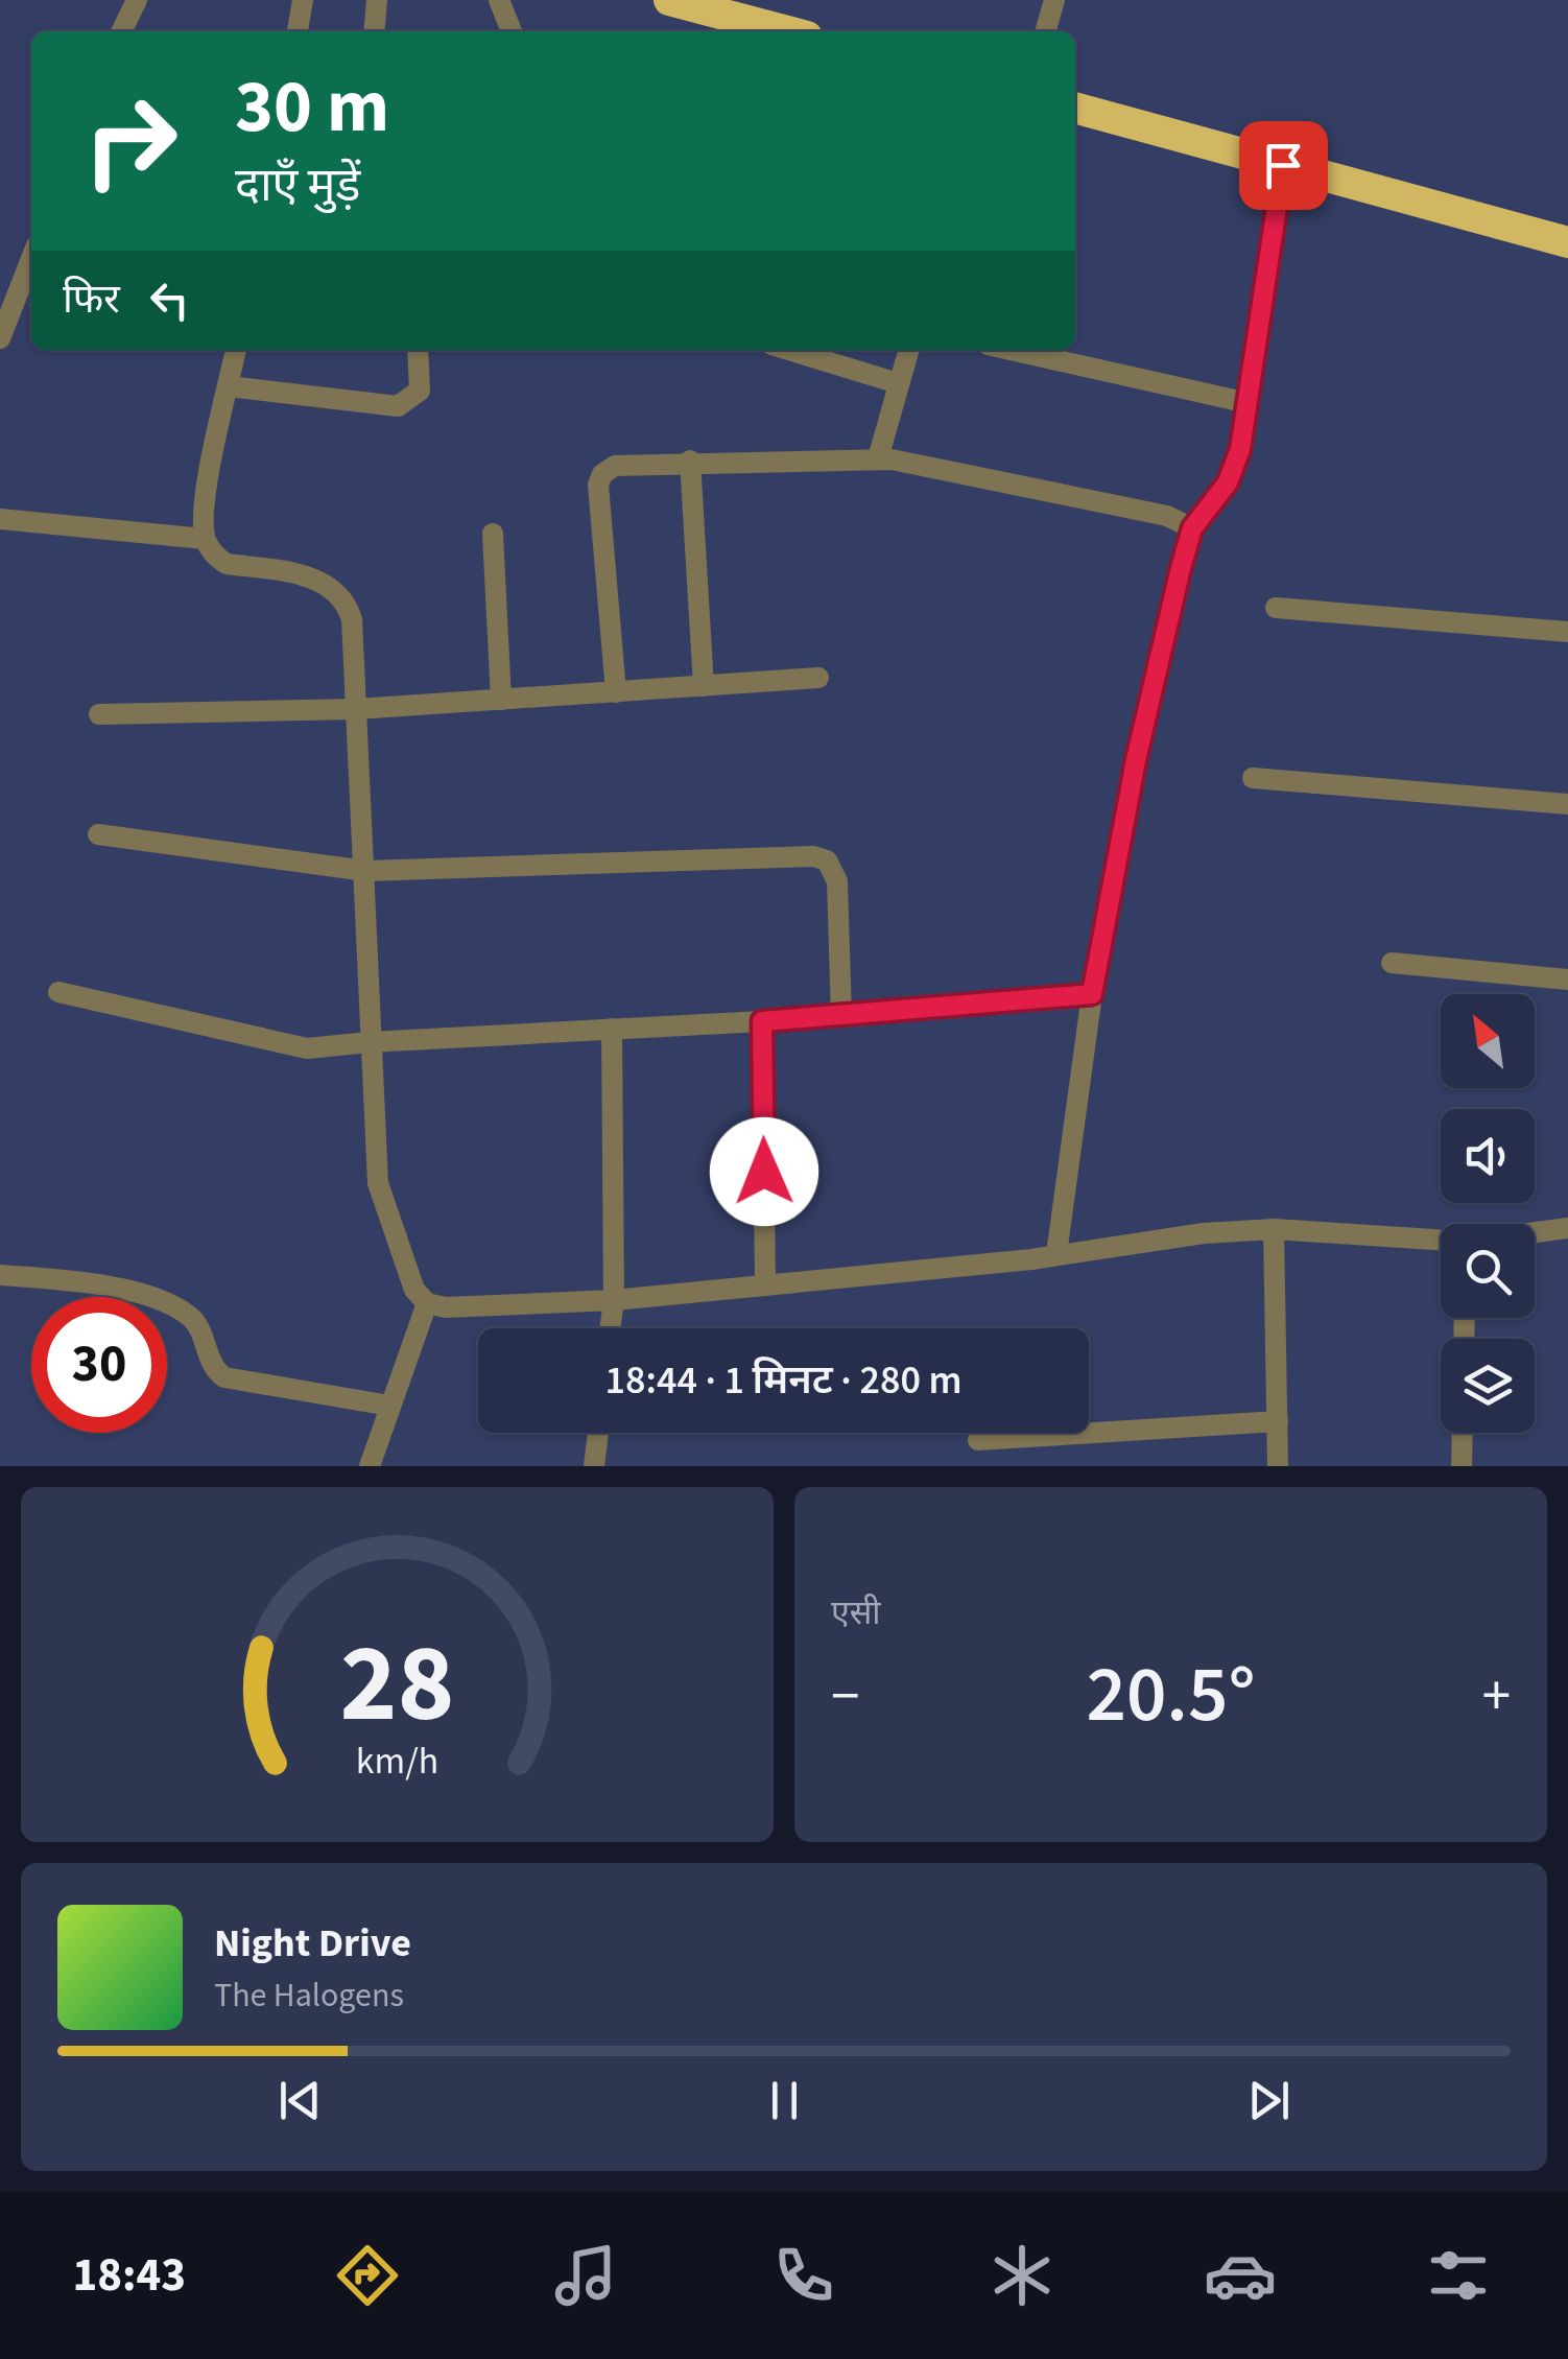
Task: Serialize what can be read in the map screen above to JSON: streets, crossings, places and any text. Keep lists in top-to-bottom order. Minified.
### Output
{"north":"top left","page":{"turn":["30 m","दाएँ मुड़ें"],"then":"फिर","limit":"30","trip":"18:44 · 1 मिनट · 280 m","tile":"एसी","heat":["−","20.5°","+"],"song":["Night Drive","The Halogens"],"tabs":"18:43","gauge":["28","km/h"]}}
